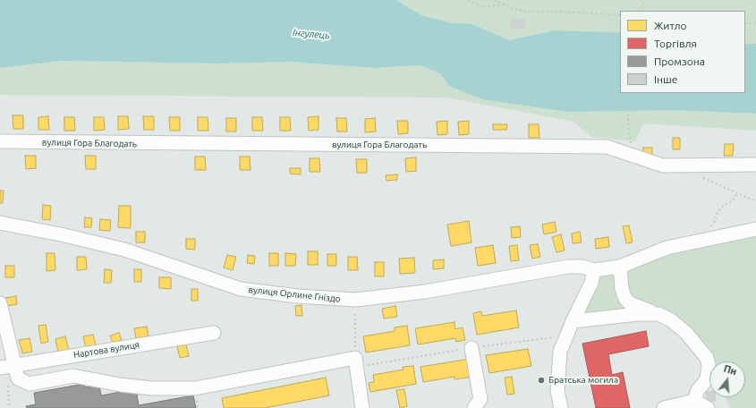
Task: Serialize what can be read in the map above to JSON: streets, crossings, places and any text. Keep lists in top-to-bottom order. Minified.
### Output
{"streets":{"street":["вулиця Гора Благодать","вулиця Орлине Гніздо","Нартова вулиця"]},"water":["Інгулець"],"places":["Братська могила"],"legend":["Житло","Торгівля","Промзона","Інше"],"north":"top"}
